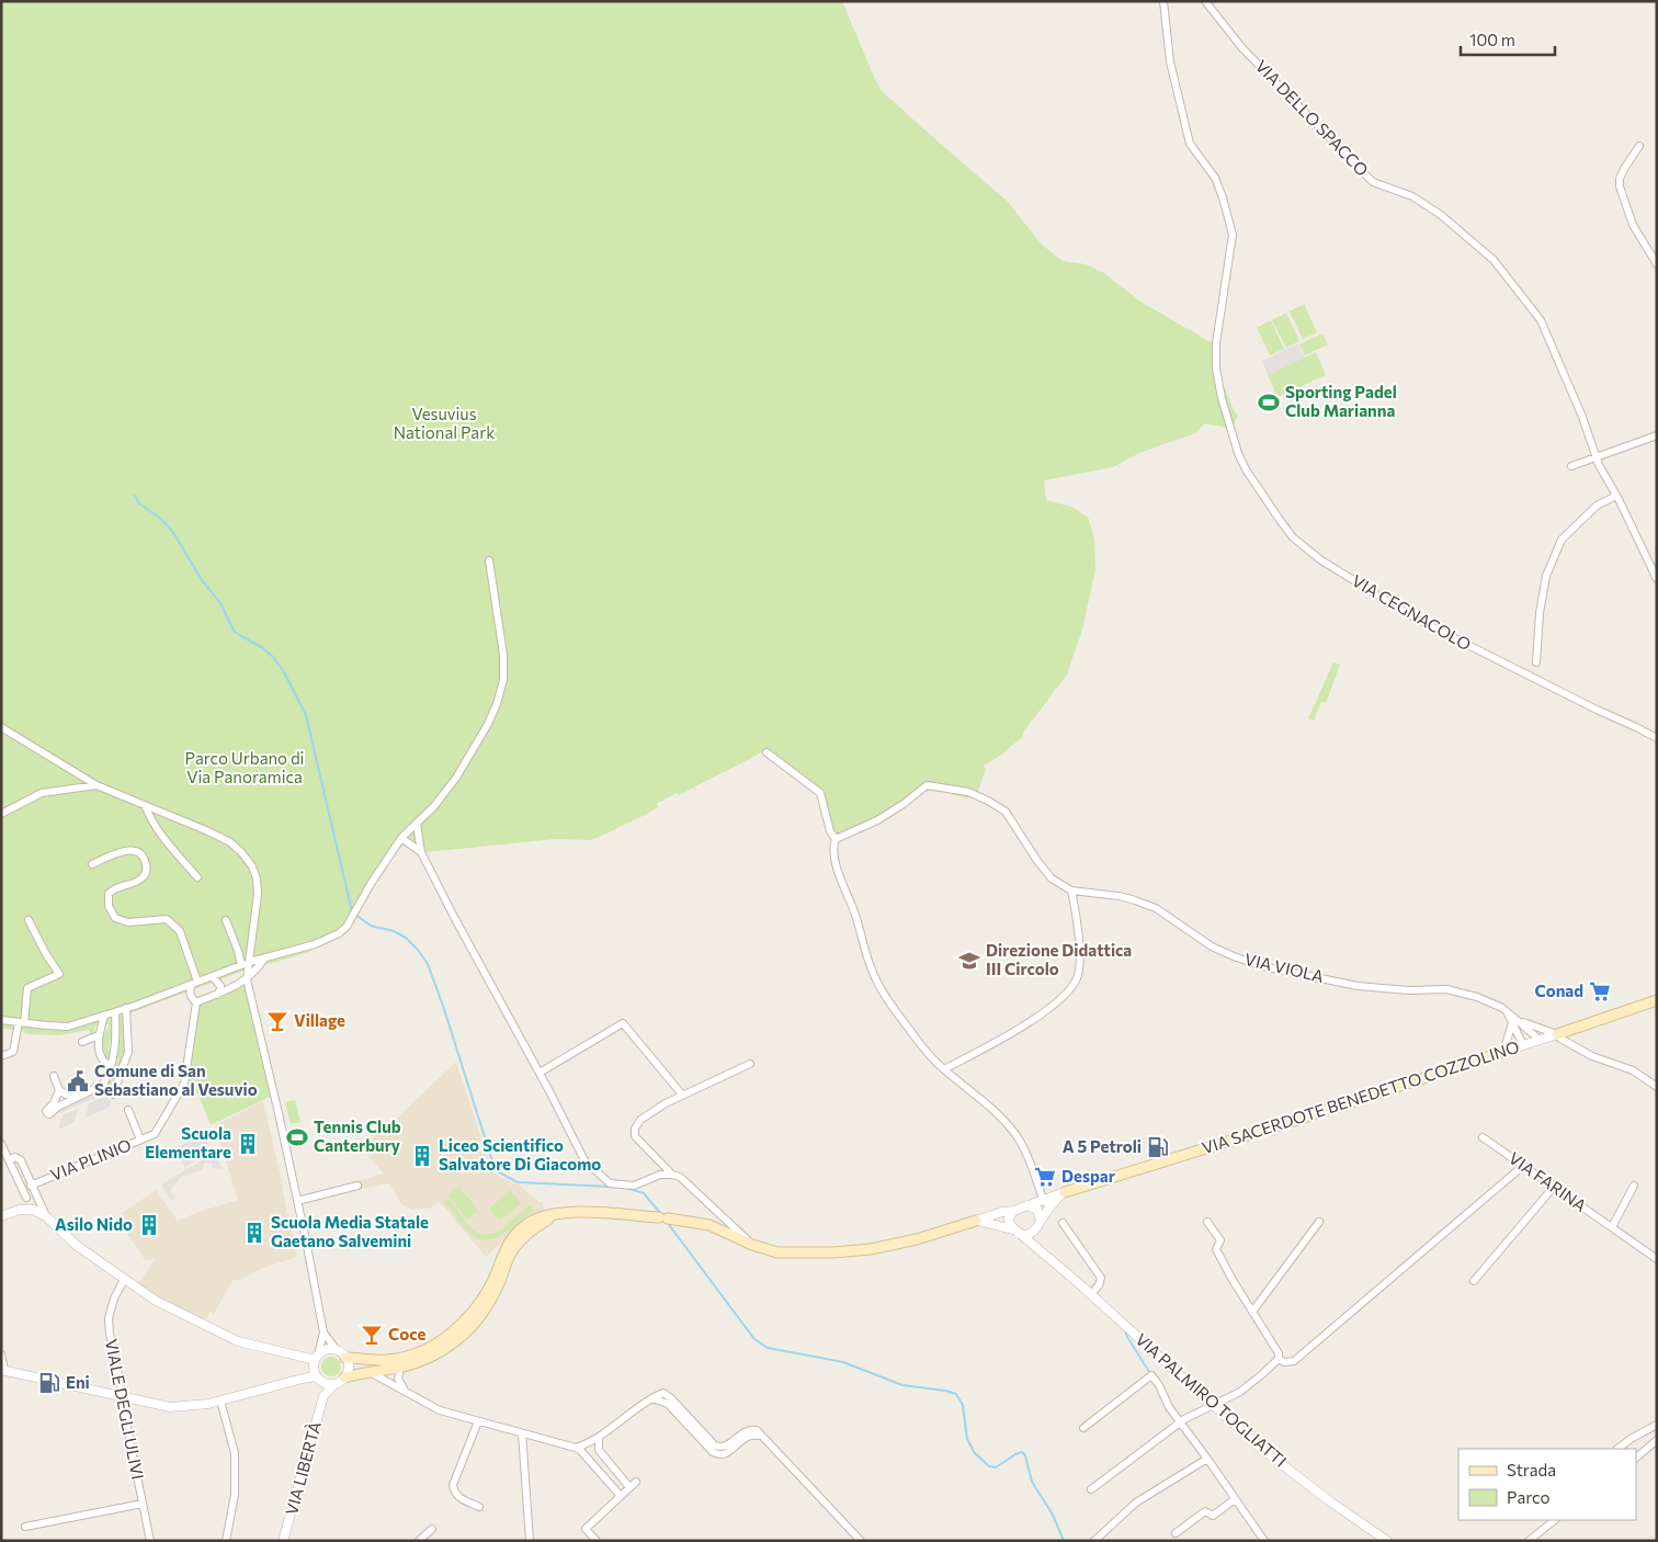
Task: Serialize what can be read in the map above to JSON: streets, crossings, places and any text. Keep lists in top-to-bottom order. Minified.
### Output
{"streets":{"main road":["VIA SACERDOTE BENEDETTO COZZOLINO"],"street":["VIA DELLO SPACCO","VIA CEGNACOLO","VIA VIOLA","VIA PLINIO","VIA FARINA","VIA PALMIRO TOGLIATTI","VIALE DEGLI ULIVI","VIA LIBERTÀ"]},"crossings":[["VIA VIOLA","VIA SACERDOTE BENEDETTO COZZOLINO"],["VIA SACERDOTE BENEDETTO COZZOLINO","VIA PALMIRO TOGLIATTI"]],"parks":["Vesuvius National Park","Parco Urbano di Via Panoramica"],"places":{"sports":["Sporting Padel Club Marianna","Tennis Club Canterbury"],"school or university":["Direzione Didattica III Circolo"],"supermarket":["Conad","Despar"],"bar":["Village","Coce"],"public building":["Comune di San Sebastiano al Vesuvio"],"building":["Scuola Elementare","Liceo Scientifico Salvatore Di Giacomo","Asilo Nido","Scuola Media Statale Gaetano Salvemini"],"fuel station":["A 5 Petroli","Eni"]},"legend":["Strada","Parco"],"scale_bar":"100 m"}
